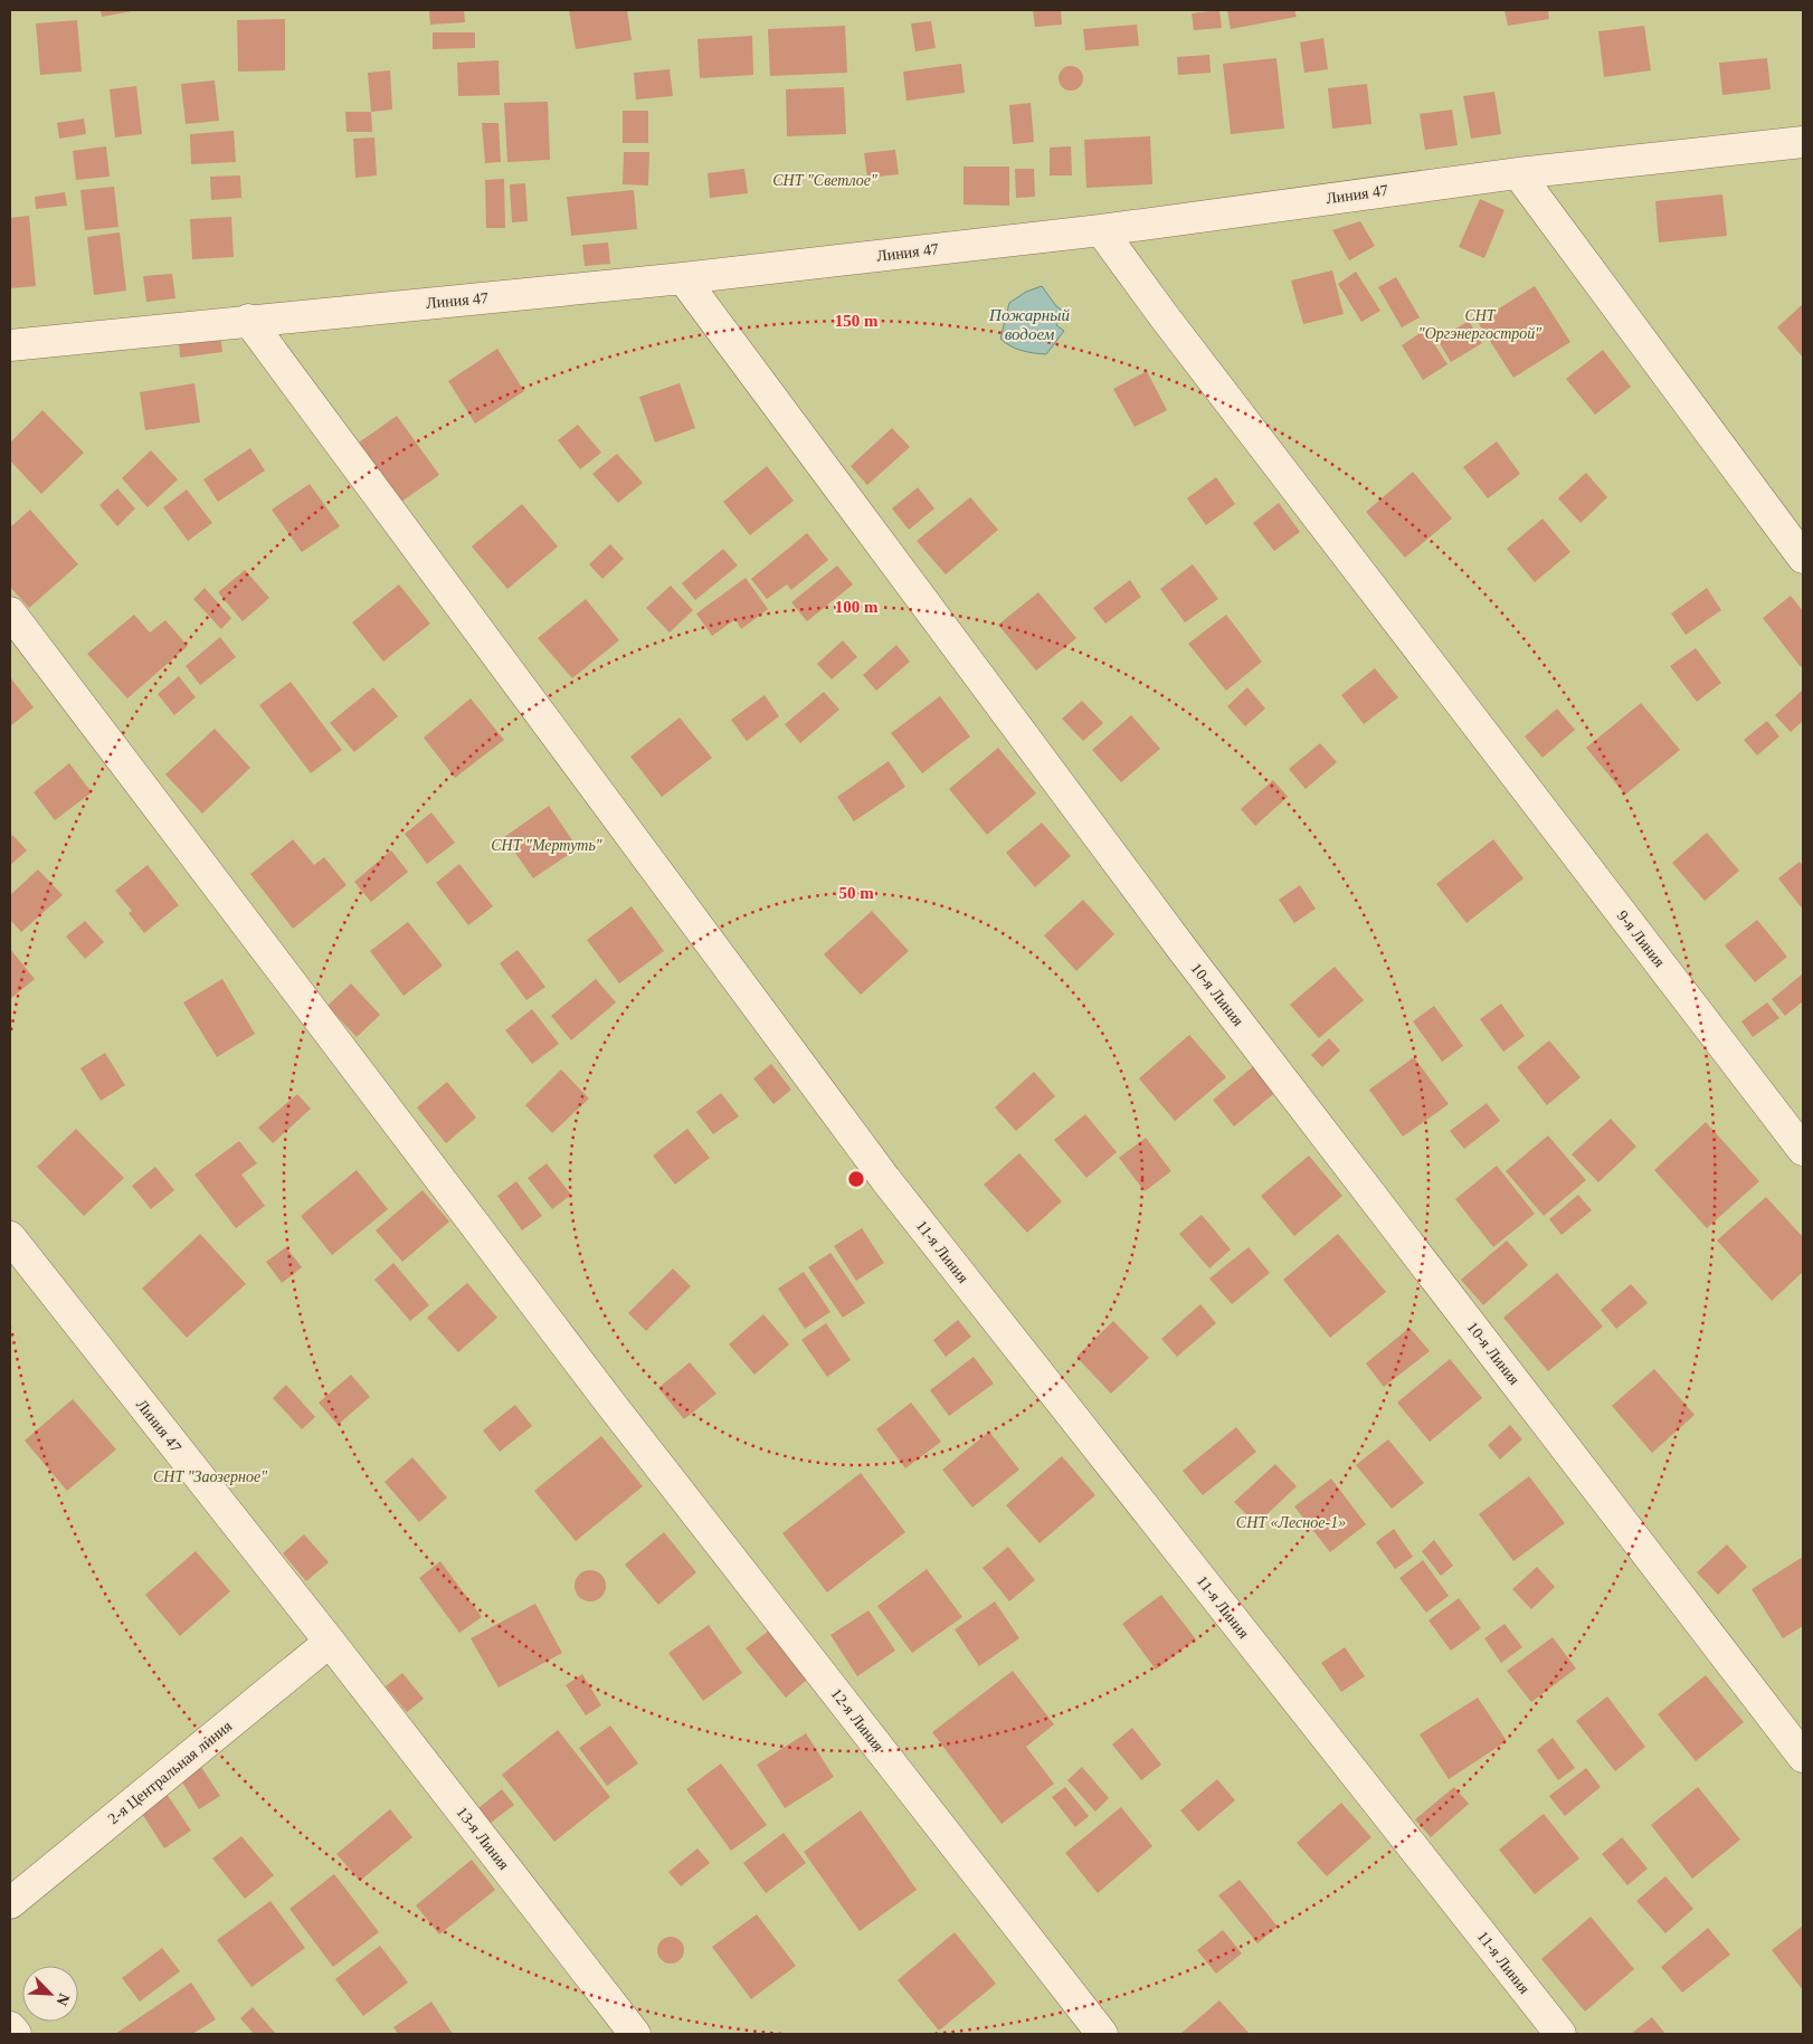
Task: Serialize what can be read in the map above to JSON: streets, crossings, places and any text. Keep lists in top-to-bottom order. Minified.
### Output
{"streets":{"street":["Линия 47","9-я Линия","10-я Линия","11-я Линия","12-я Линия","2-я Центральная линия","13-я Линия"]},"crossings":[["Линия 47","9-я Линия"],["Линия 47","10-я Линия"],["Линия 47","11-я Линия"],["Линия 47","2-я Центральная линия"],["Линия 47","13-я Линия"],["2-я Центральная линия","13-я Линия"]],"water":["Пожарный водоем"],"parks":["СНТ \"Светлое\"","СНТ \"Оргэнергострой\"","СНТ \"Мертуть\"","СНТ \"Заозерное\"","СНТ «Лесное-1»"],"north":"bottom right","rings":["150 m","100 m","50 m"]}
